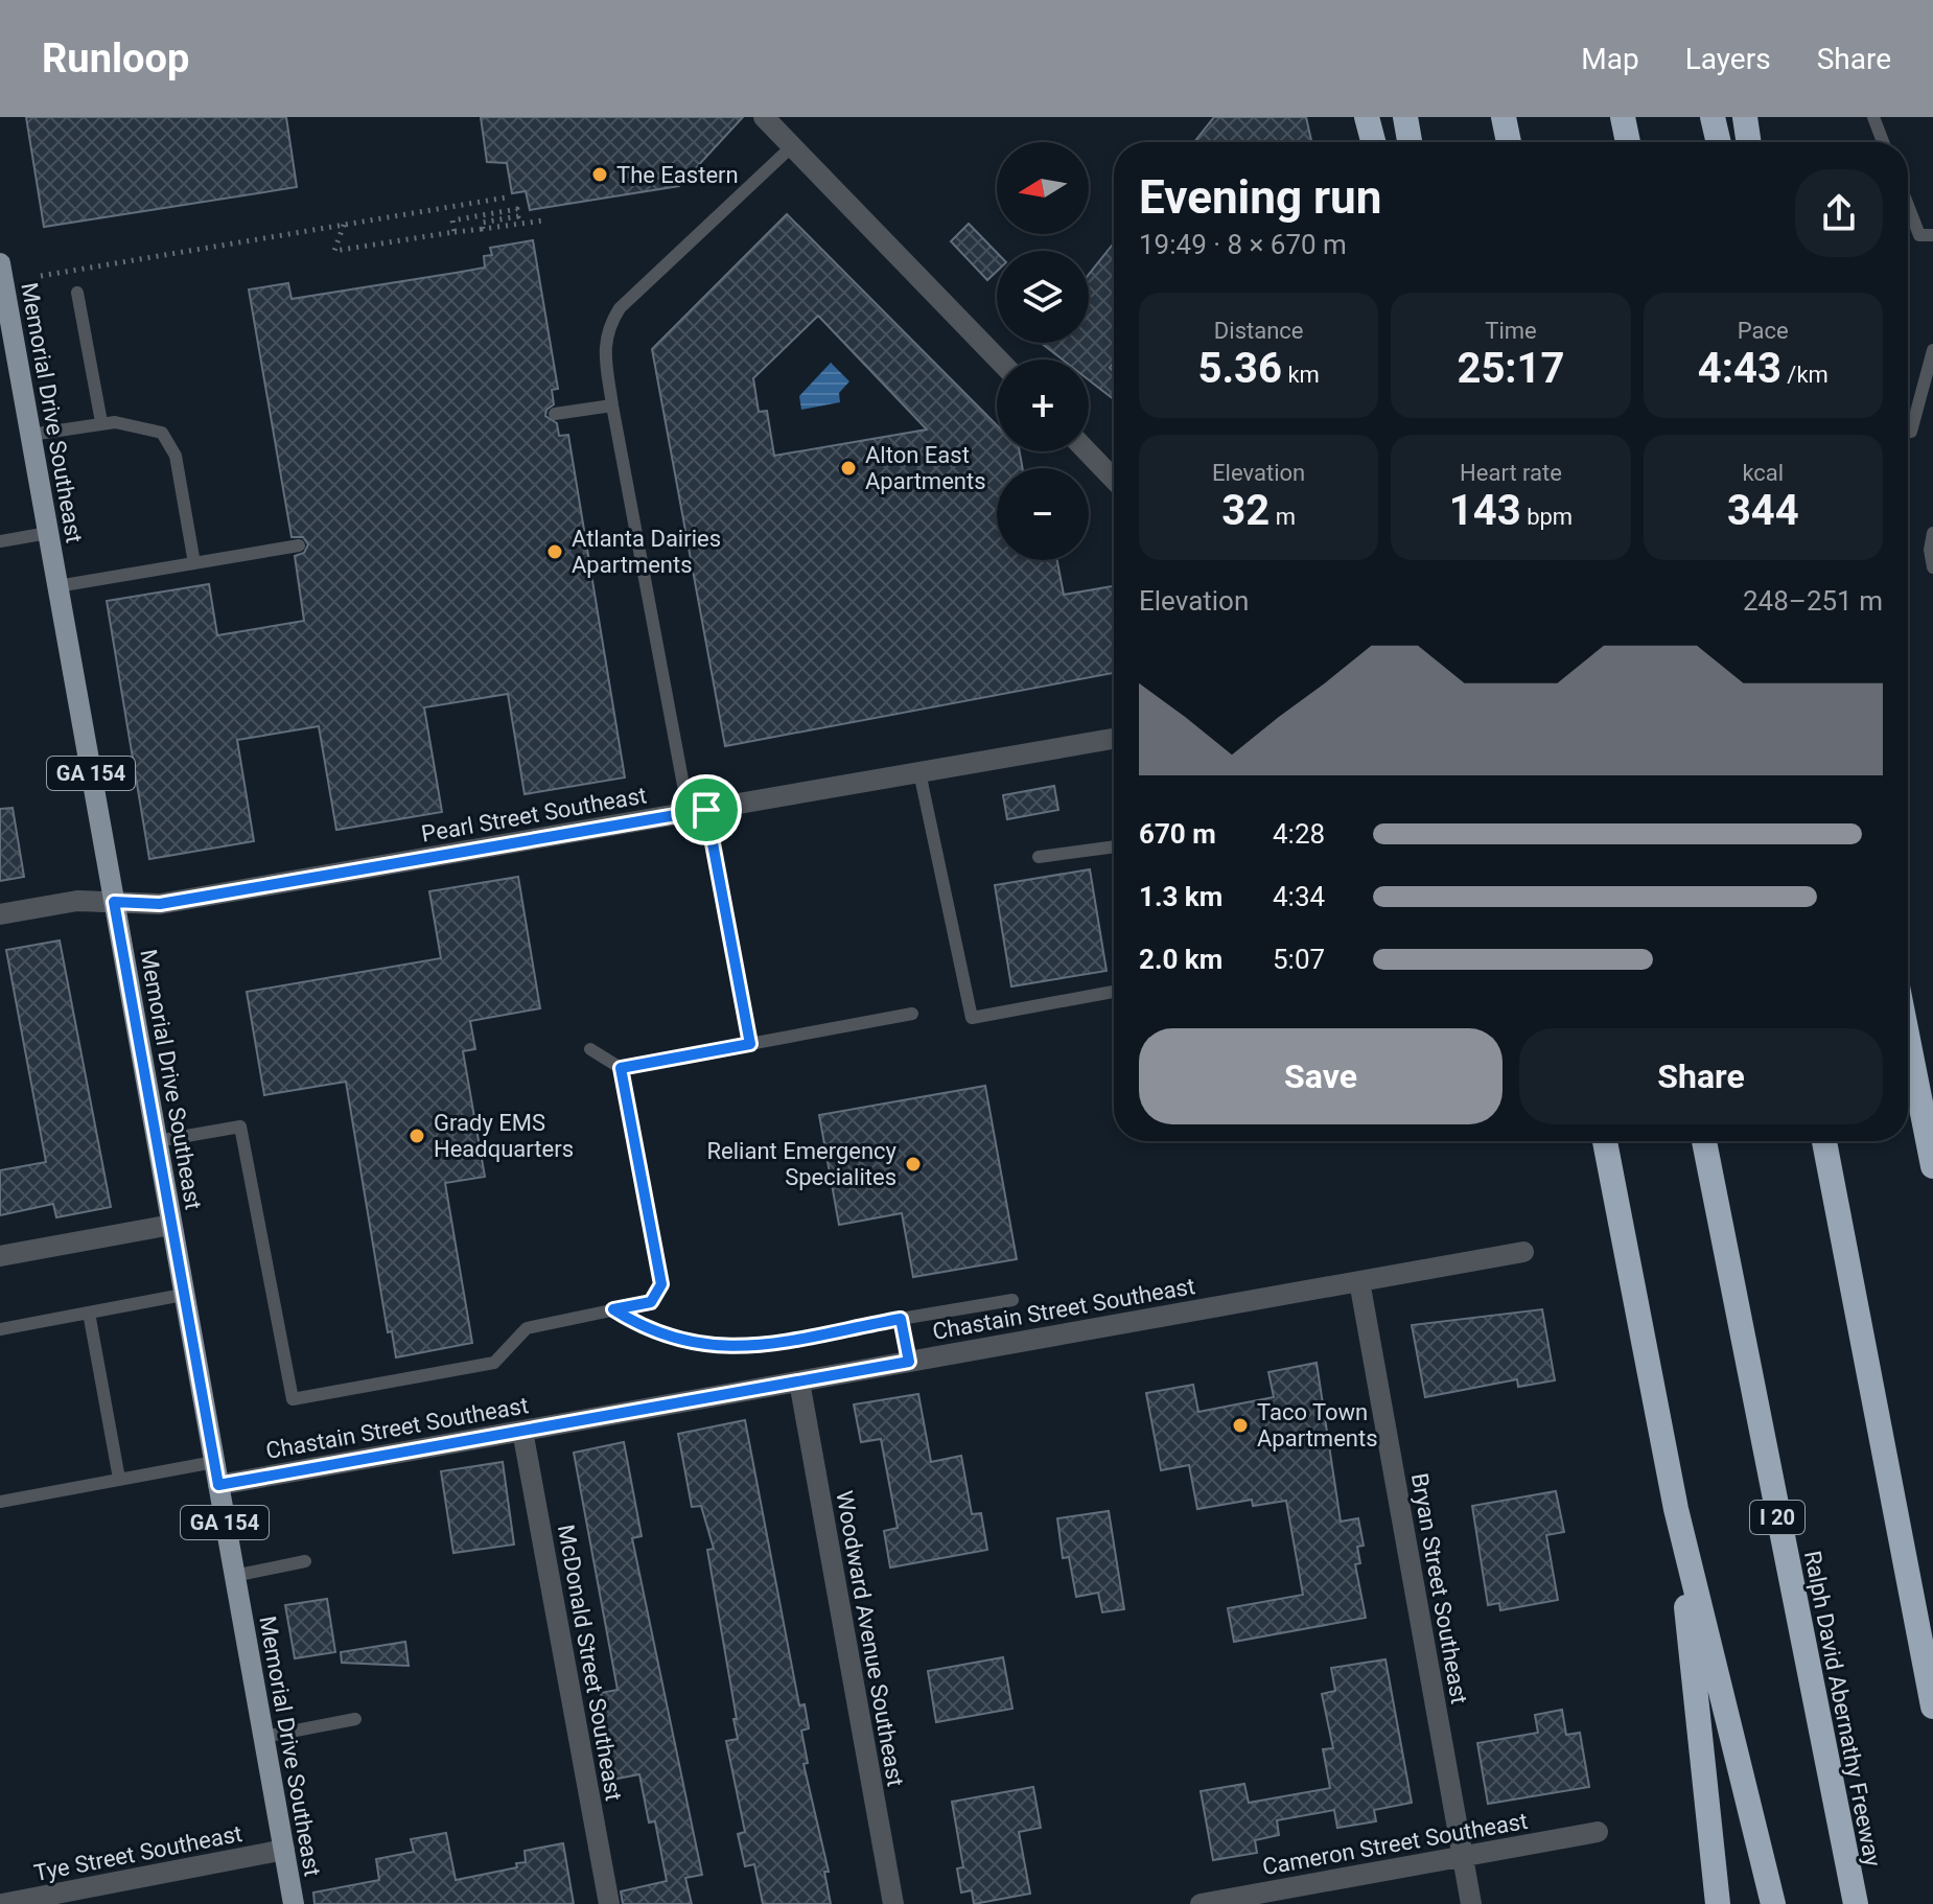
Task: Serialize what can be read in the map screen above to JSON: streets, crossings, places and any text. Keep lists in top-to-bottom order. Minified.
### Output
{"streets":{"highway":["I 20","Ralph David Abernathy Freeway"],"main road":["Memorial Drive Southeast","GA 154"],"street":["Pearl Street Southeast","Chastain Street Southeast","Bryan Street Southeast","Woodward Avenue Southeast","McDonald Street Southeast","Cameron Street Southeast","Tye Street Southeast"]},"crossings":[["Memorial Drive Southeast","Pearl Street Southeast"],["Memorial Drive Southeast","Chastain Street Southeast"],["Memorial Drive Southeast","Tye Street Southeast"],["Chastain Street Southeast","Bryan Street Southeast"],["Chastain Street Southeast","Woodward Avenue Southeast"],["Chastain Street Southeast","McDonald Street Southeast"],["Bryan Street Southeast","Cameron Street Southeast"]],"places":["The Eastern","Alton East Apartments","Atlanta Dairies Apartments","Grady EMS Headquarters","Reliant Emergency Specialites","Taco Town Apartments"],"north":"left","page":{"header":"Runloop","nav":["Map","Layers","Share"],"map_buttons":["+","−"],"heading":["Evening run","19:49 · 8 × 670 m"],"stats":[["Distance","5.36 km"],["Time","25:17"],["Pace","4:43 /km"],["Elevation","32 m"],["Heart rate","143 bpm"],["kcal","344"]],"chart":["Elevation","248–251 m"],"list":[{"name":"670 m","note":"4:28"},{"name":"1.3 km","note":"4:34"},{"name":"2.0 km","note":"5:07"}],"buttons":["Save","Share"]}}
